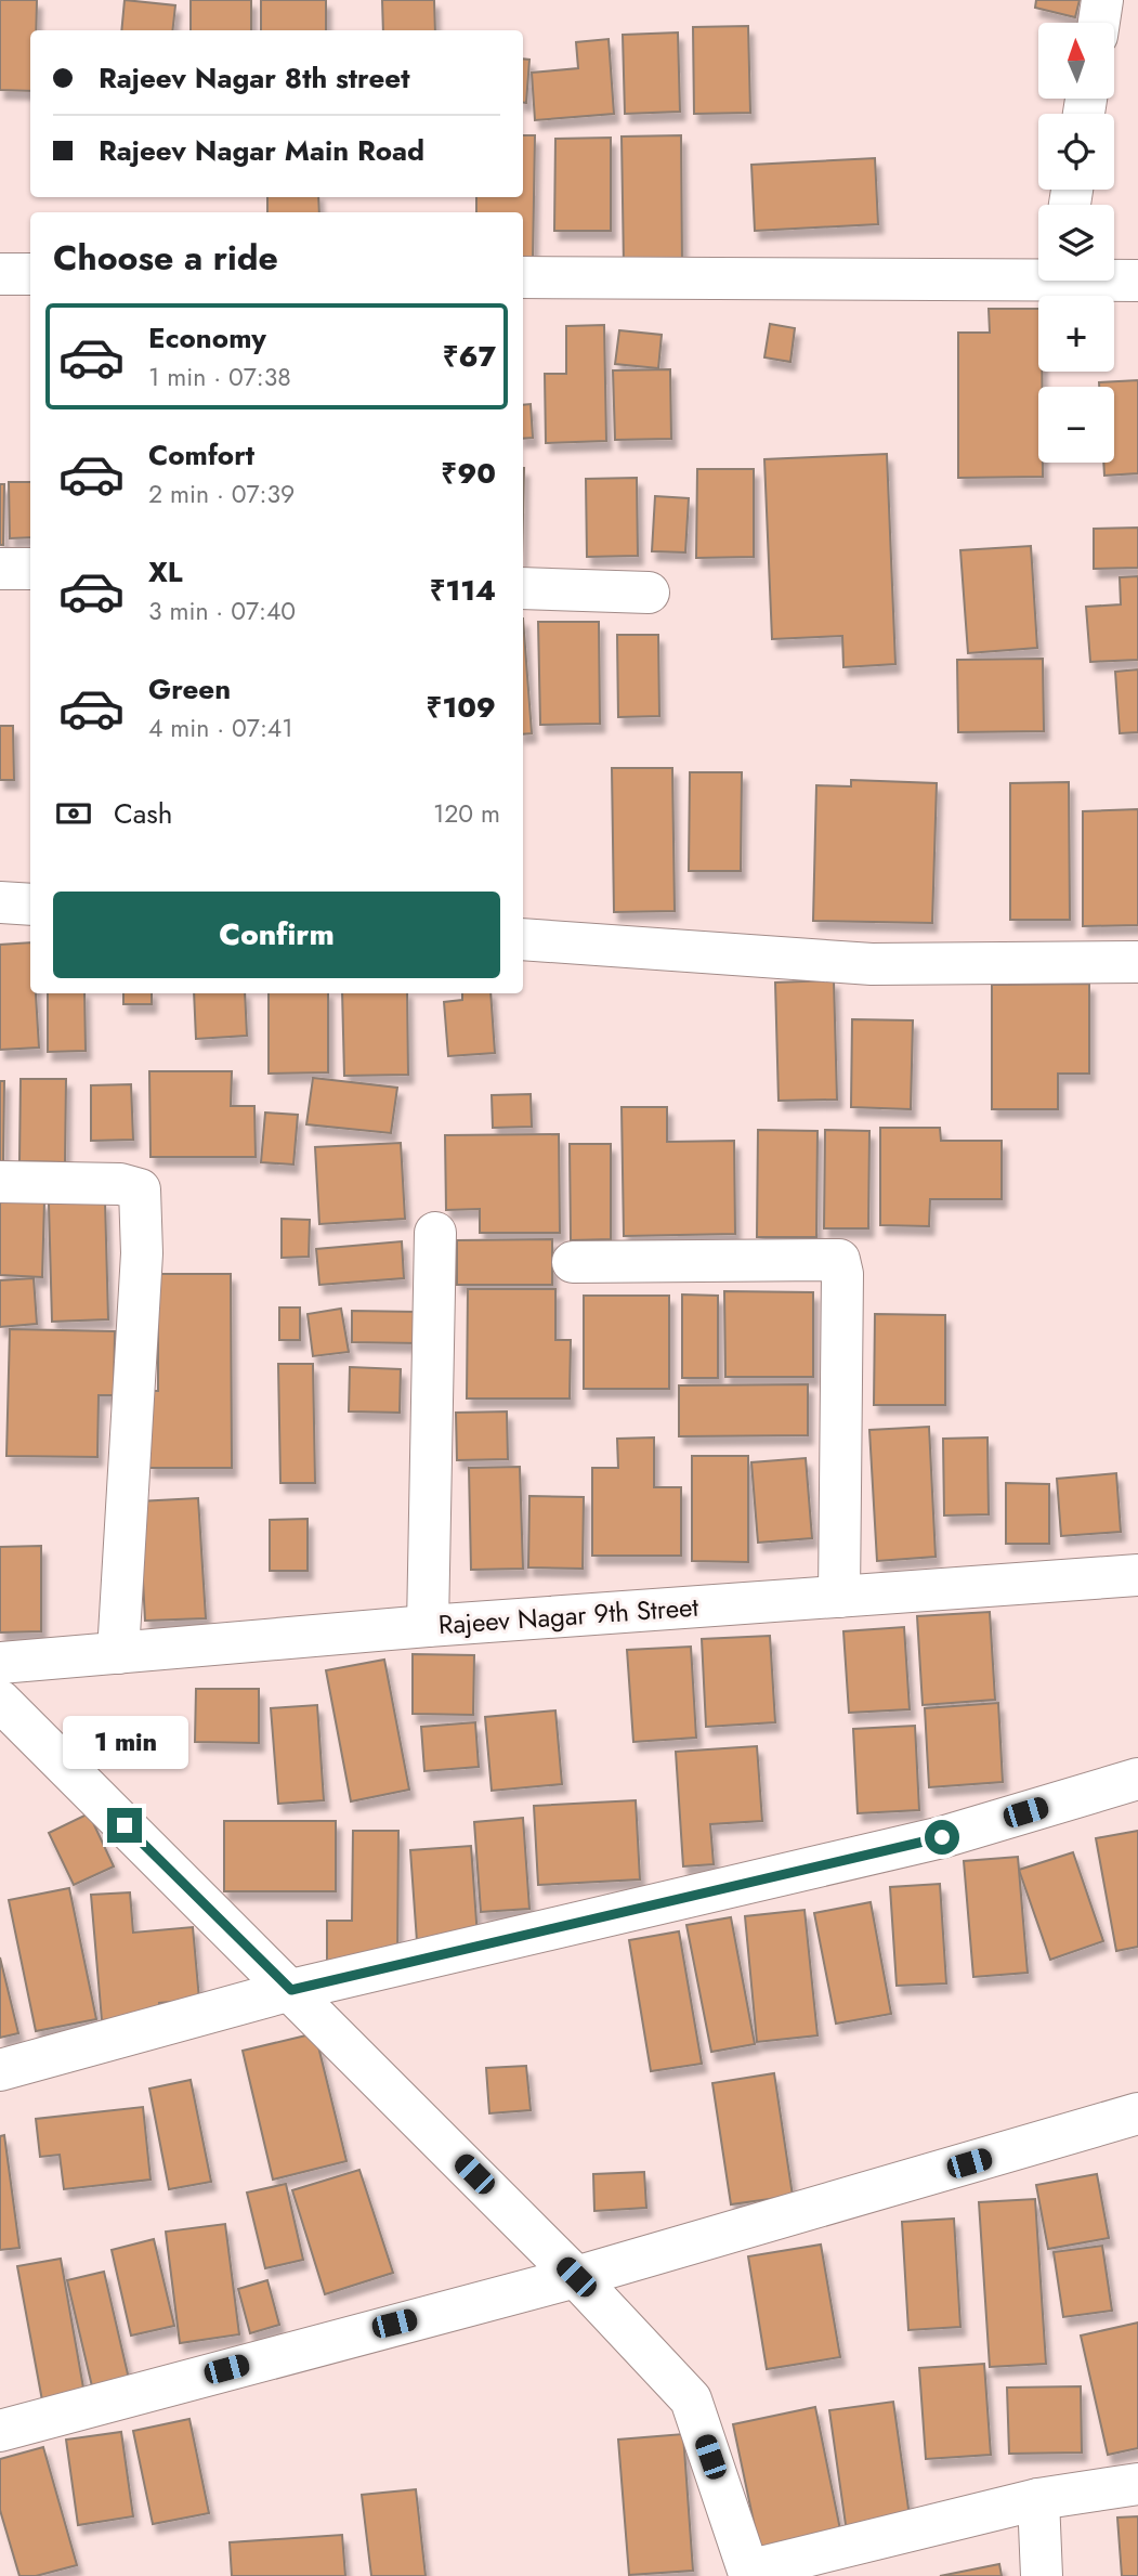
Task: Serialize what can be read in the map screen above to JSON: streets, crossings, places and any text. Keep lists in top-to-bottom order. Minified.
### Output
{"streets":{"street":["Rajeev Nagar 9th Street"]},"north":"top","page":{"map_buttons":["+","−"],"banner":["Rajeev Nagar 8th street","Rajeev Nagar Main Road"],"heading":"Choose a ride","list":[{"name":"Economy","note":"1 min · 07:38","value":"₹67"},{"name":"Comfort","note":"2 min · 07:39","value":"₹90"},{"name":"XL","note":"3 min · 07:40","value":"₹114"},{"name":"Green","note":"4 min · 07:41","value":"₹109"}],"pay":["Cash","120 m"],"buttons":"Confirm","bubble":"1 min"}}
